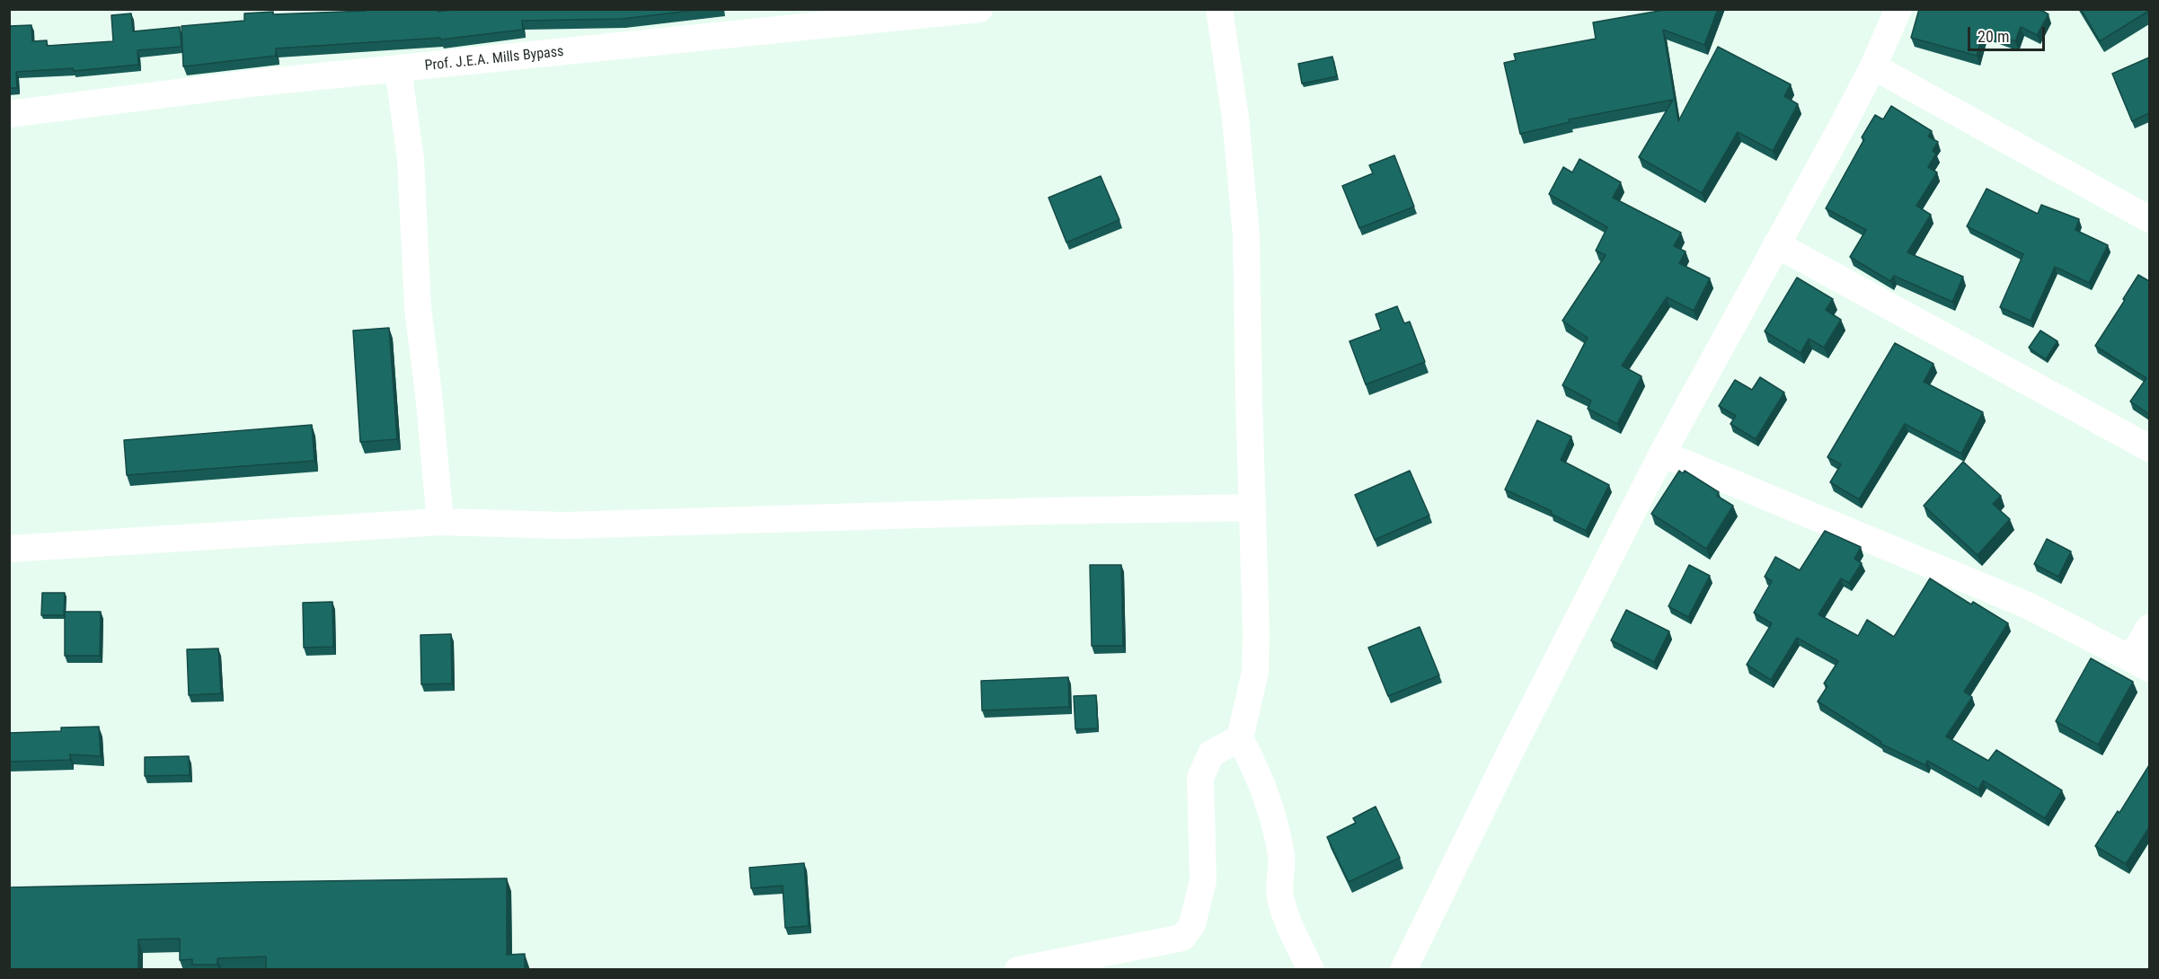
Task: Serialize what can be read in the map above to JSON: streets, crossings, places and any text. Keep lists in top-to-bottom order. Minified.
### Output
{"streets":{"street":["Prof. J.E.A. Mills Bypass"]},"scale_bar":"20 m"}
